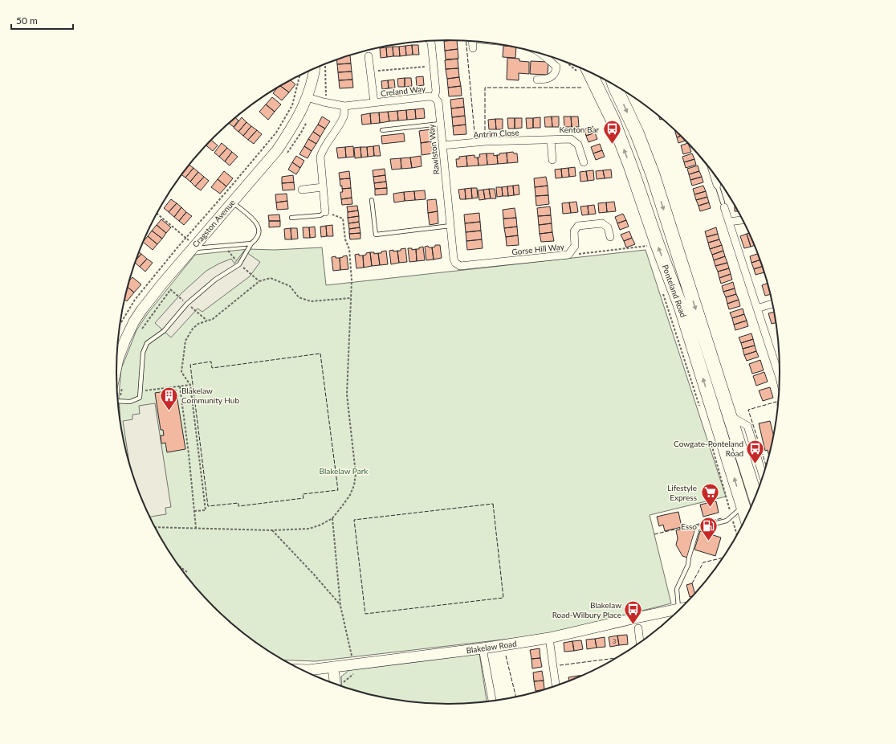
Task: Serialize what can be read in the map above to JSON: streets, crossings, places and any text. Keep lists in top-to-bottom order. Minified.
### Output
{"streets":{"highway":["Ponteland Road"],"street":["Creland Way","Antrim Close","Rawlston Way","Cragston Avenue","Gorse Hill Way","Blakelaw Road"]},"crossings":[["Creland Way","Rawlston Way"],["Creland Way","Cragston Avenue"],["Antrim Close","Rawlston Way"],["Rawlston Way","Gorse Hill Way"]],"parks":["Blakelaw Park"],"places":{"bus stop":["Kenton Bar","Cowgate-Ponteland Road","Blakelaw Road-Wilbury Place"],"building":["Blakelaw Community Hub"],"supermarket":["Lifestyle Express"],"fuel station":["Esso"]},"house_numbers":["3"],"scale_bar":"50 m"}
